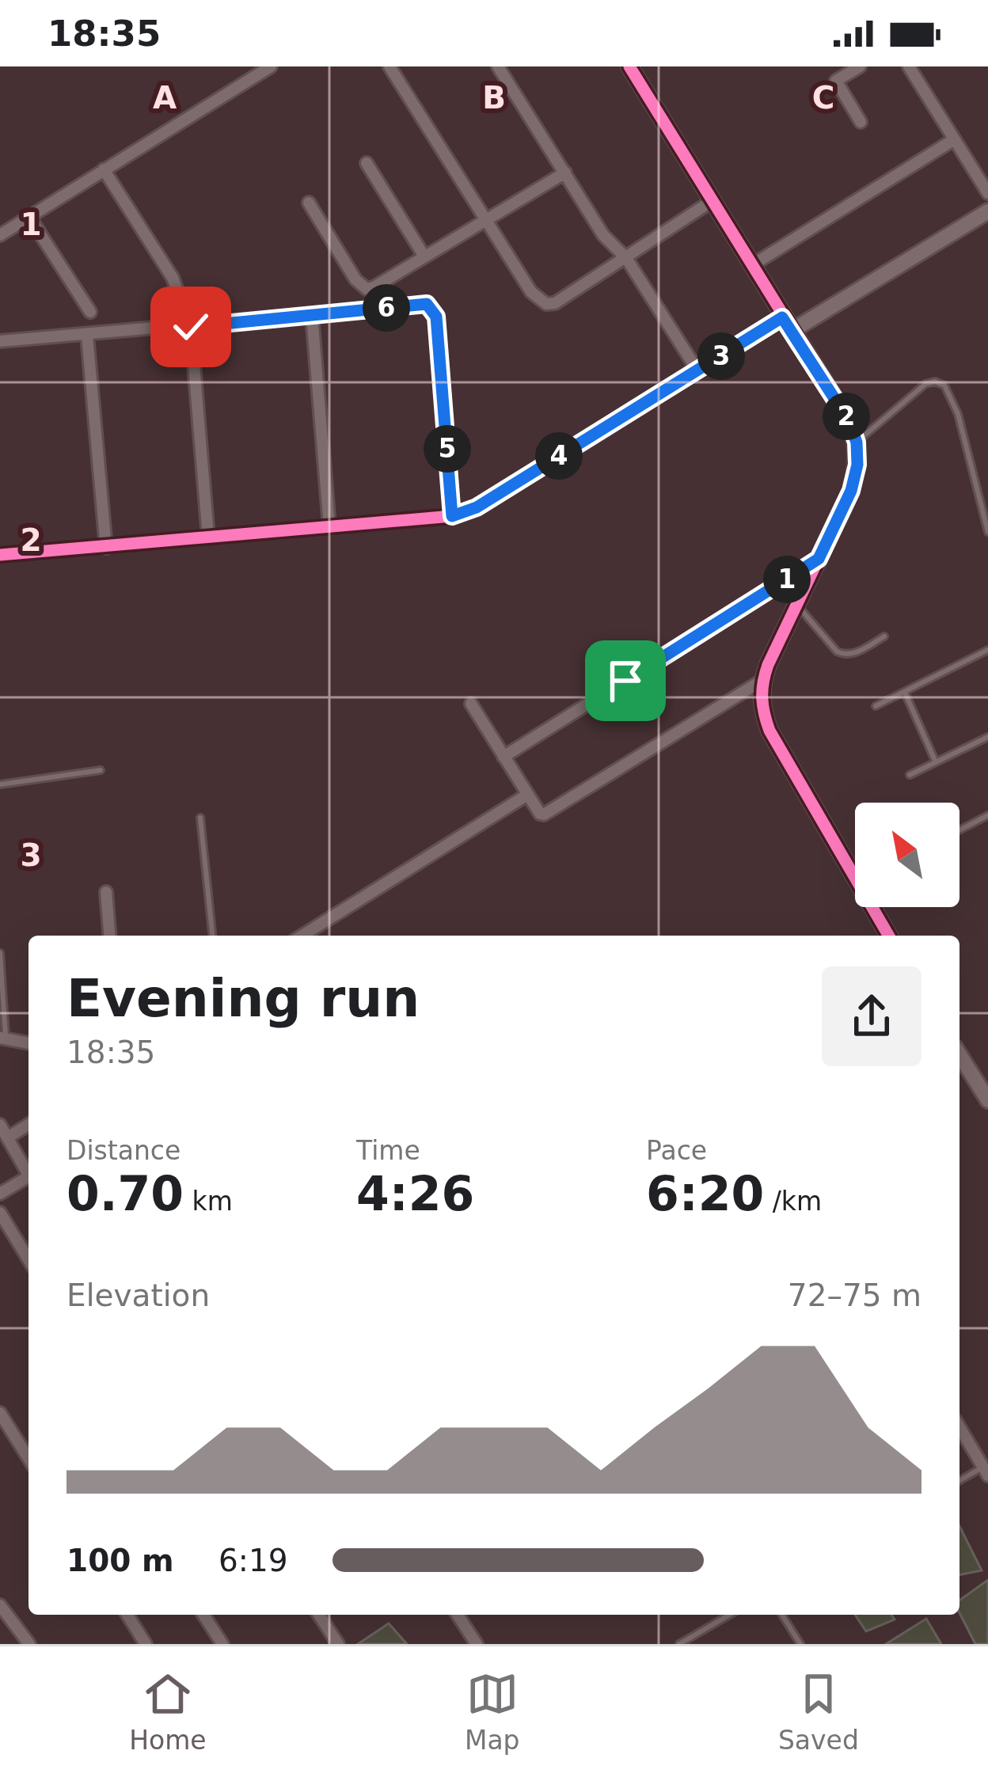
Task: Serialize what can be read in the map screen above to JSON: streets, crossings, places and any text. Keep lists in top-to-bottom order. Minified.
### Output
{"north":"top left","page":{"status":"18:35","pins":["6","3","2","5","4","1"],"heading":["Evening run","18:35"],"stats":[["Distance","0.70 km"],["Time","4:26"],["Pace","6:20 /km"]],"chart":["Elevation","72–75 m"],"list":[{"name":"100 m","note":"6:19"}],"tabs":["Home","Map","Saved"]},"grid":{"columns":["A","B","C"],"rows":["1","2","3"]}}
